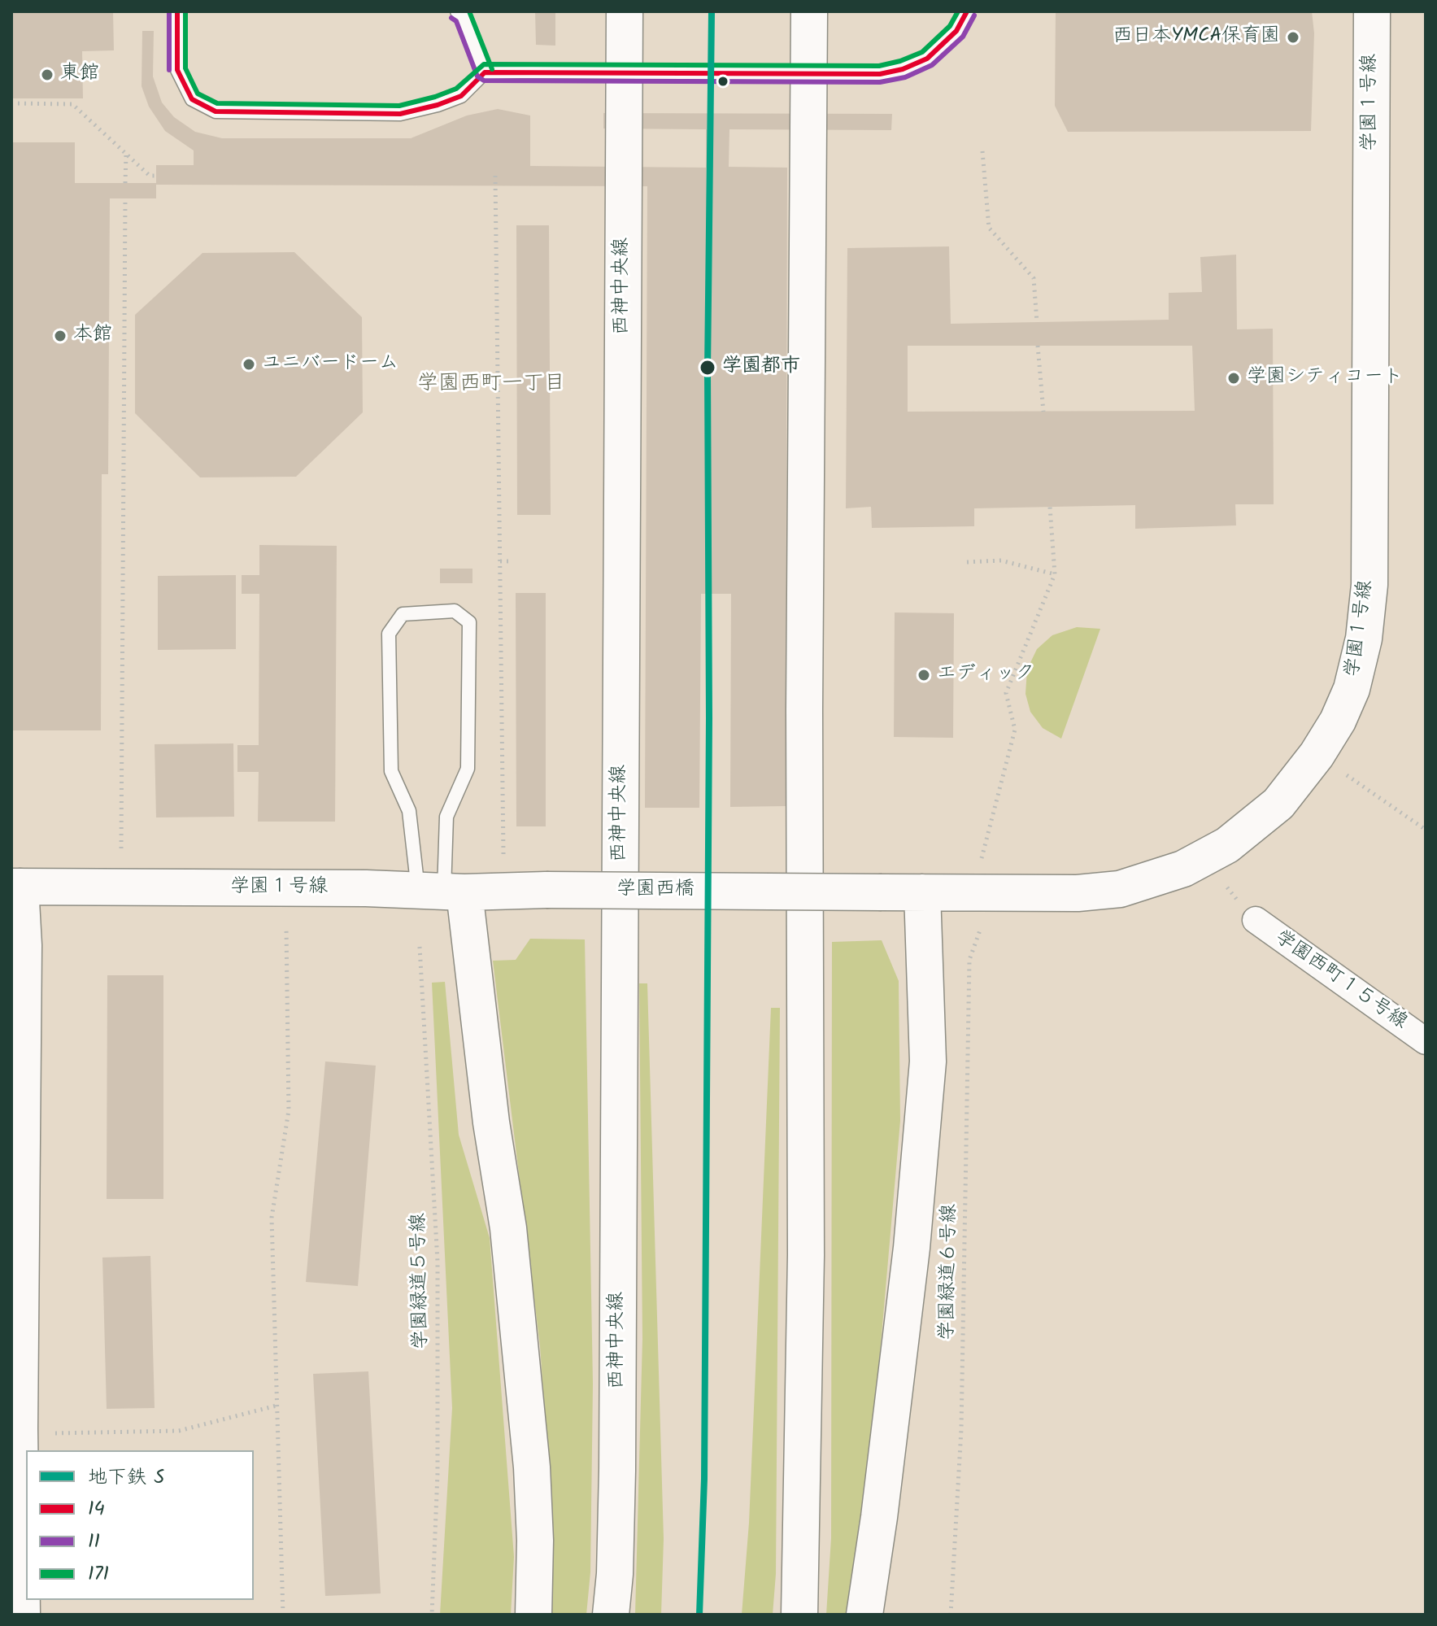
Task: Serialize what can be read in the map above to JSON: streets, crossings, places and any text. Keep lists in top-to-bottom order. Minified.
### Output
{"streets":{"street":["学園１号線","西神中央線","学園西橋","学園西町１５号線"],"path":["学園緑道６号線","学園緑道５号線"]},"crossings":[["学園１号線","学園西橋"]],"districts":["学園西町一丁目"],"places":["西日本YMCA保育園","東館","本館","ユニバードーム","学園都市","学園シティコート","エディック"],"lines":["metro line S","transit line 14","transit line 11","transit line 171"],"legend":["地下鉄 S","14","11","171"]}
